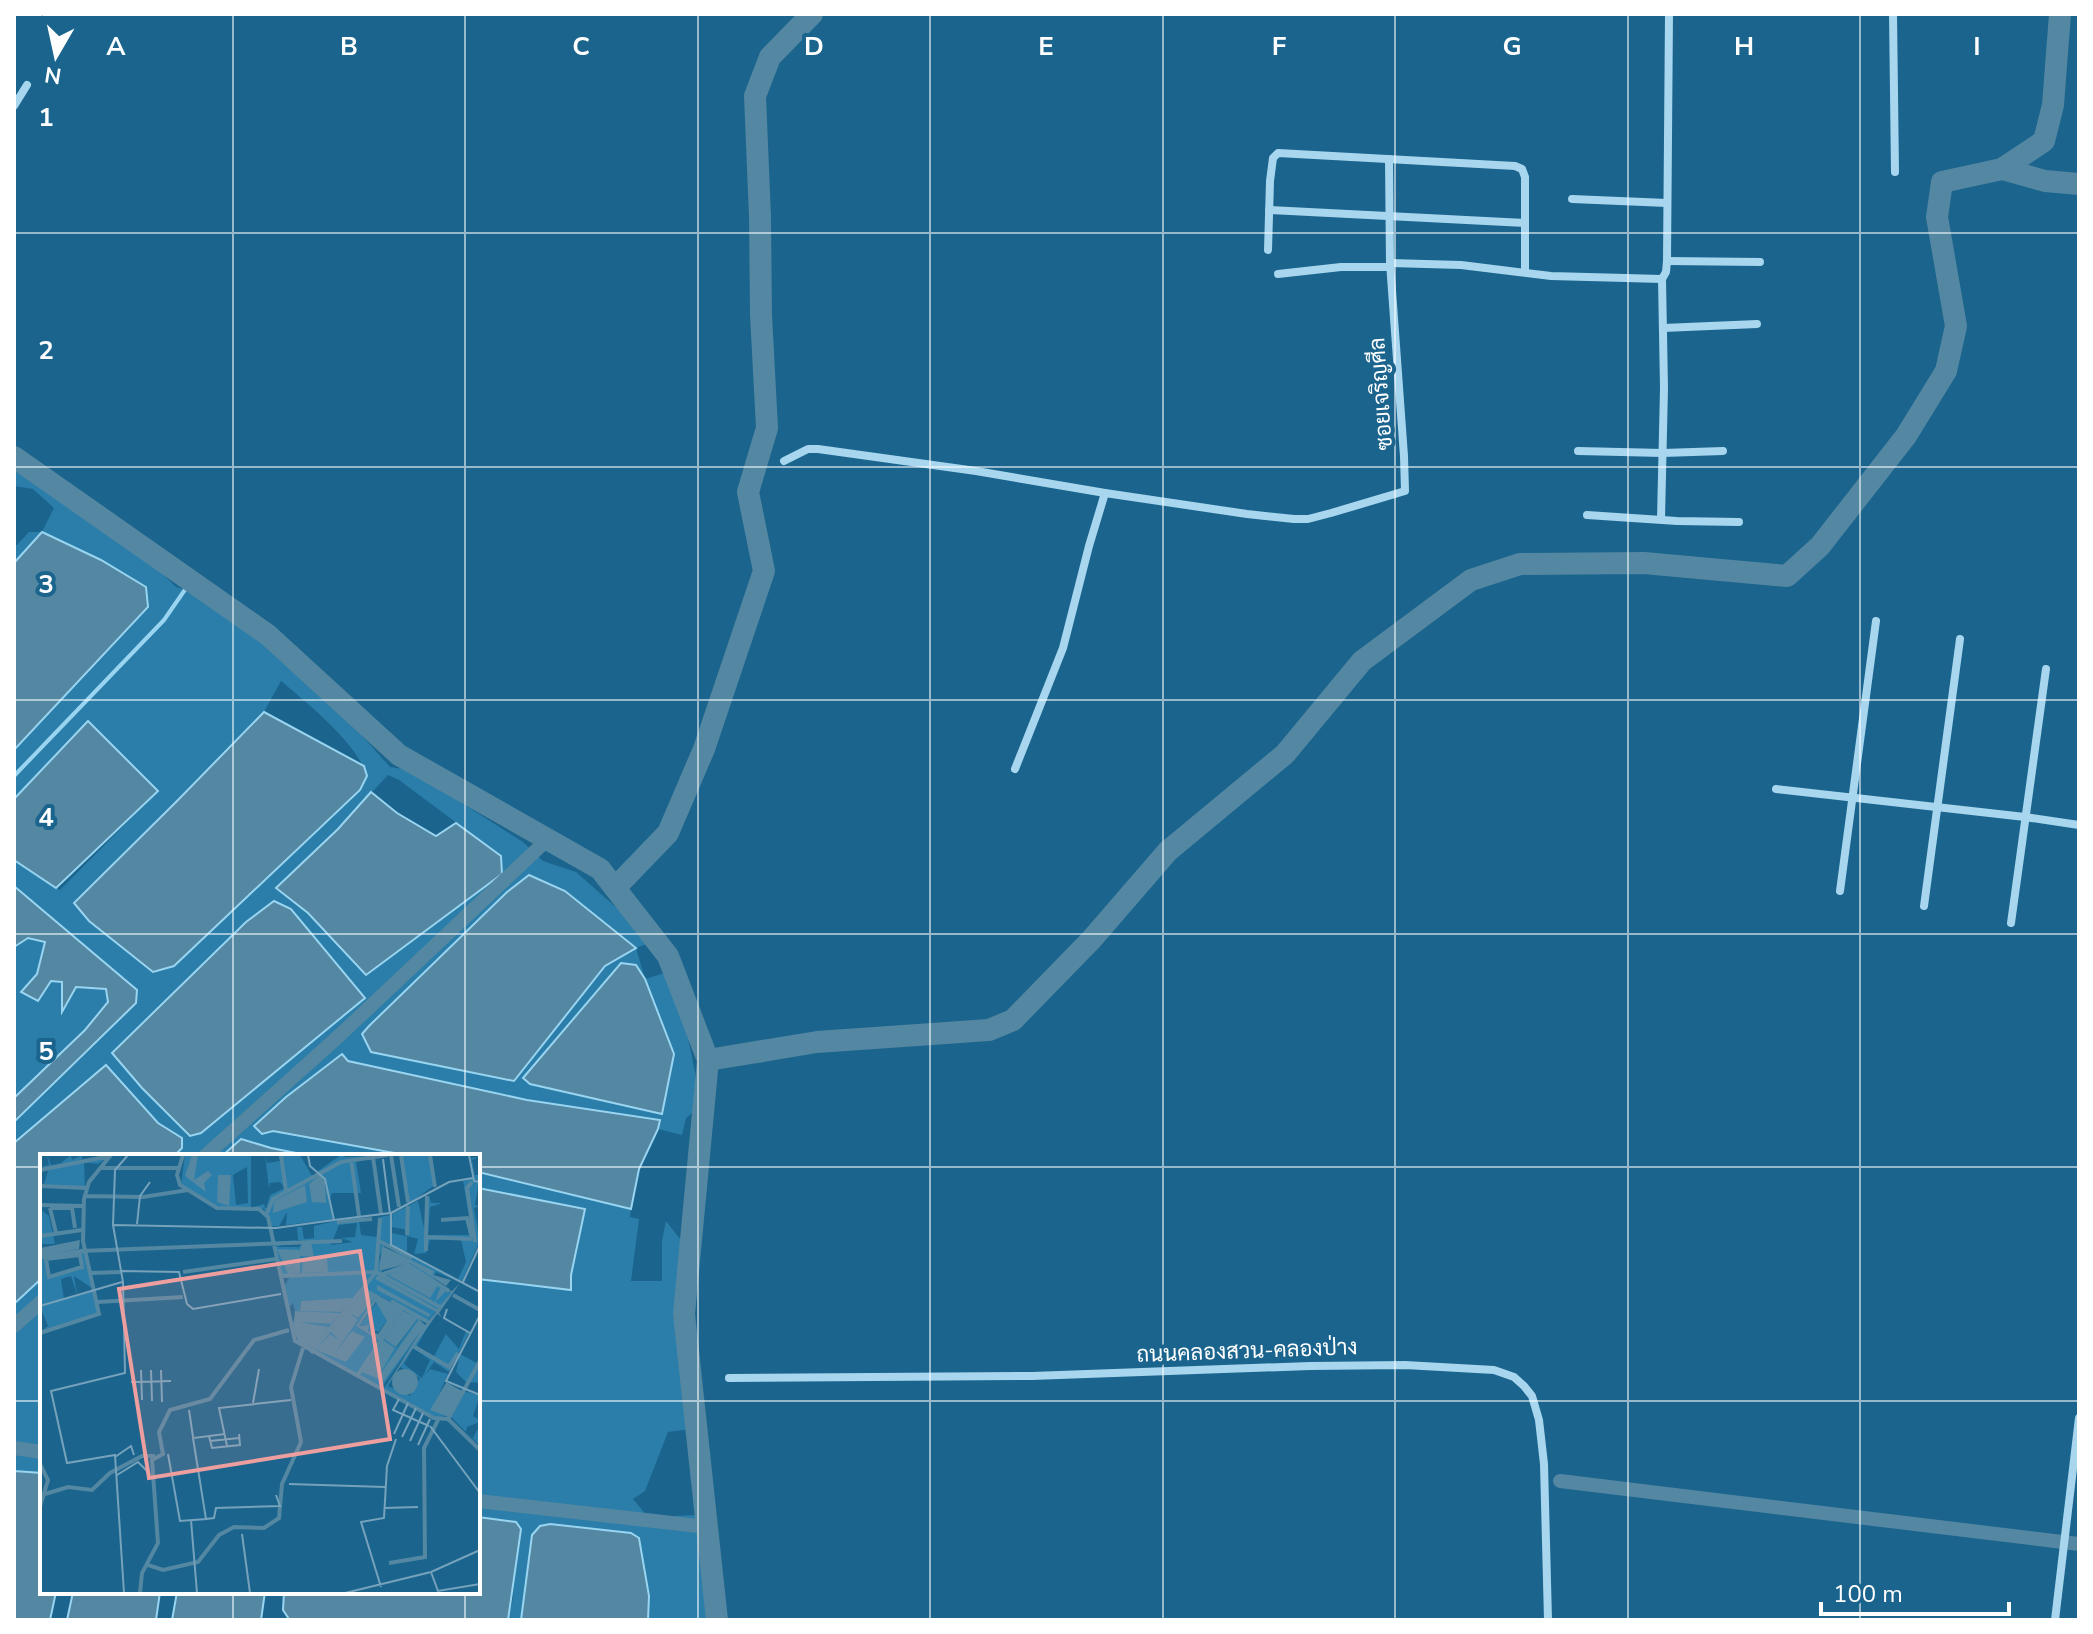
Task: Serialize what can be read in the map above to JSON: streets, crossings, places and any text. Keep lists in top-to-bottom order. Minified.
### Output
{"streets":{"street":["ซอยเจริญศีล","ถนนคลองสวน-คลองป่าง"]},"scale_bar":"100 m","north":"bottom","grid":{"columns":["A","B","C","D","E","F","G","H","I"],"rows":["1","2","3","4","5"]}}
